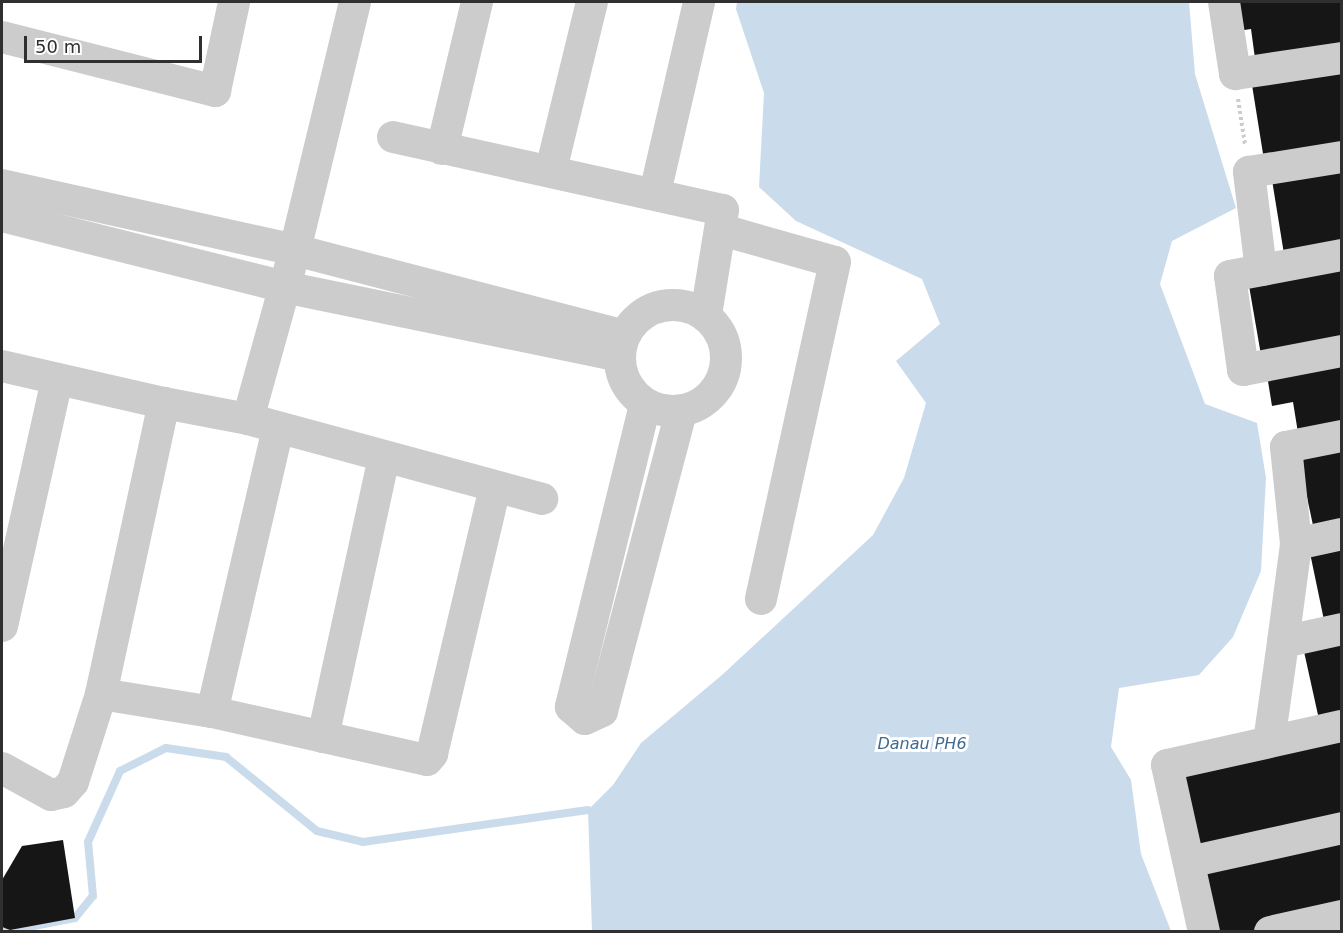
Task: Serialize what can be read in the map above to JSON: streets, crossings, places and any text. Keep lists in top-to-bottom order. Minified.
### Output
{"water":["Danau PH6"],"scale_bar":"50 m"}
